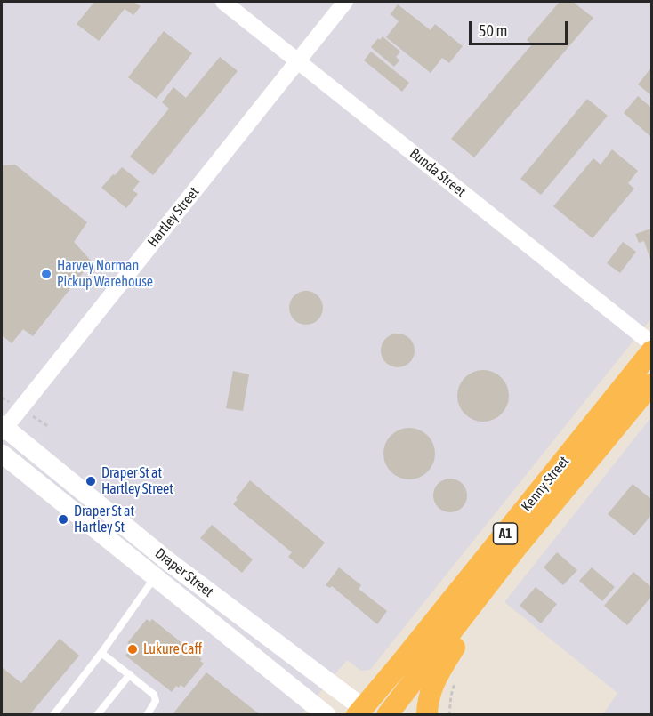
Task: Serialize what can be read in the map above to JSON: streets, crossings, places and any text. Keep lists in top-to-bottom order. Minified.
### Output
{"streets":{"highway":["Kenny Street","A1"],"main road":["Draper Street"],"street":["Bunda Street","Hartley Street"]},"crossings":[["Bunda Street","Hartley Street"],["Hartley Street","Draper Street"],["Kenny Street","Draper Street"]],"places":["Harvey Norman Pickup Warehouse","Draper St at Hartley Street","Draper St at Hartley St","Lukure Caff"],"scale_bar":"50 m"}
